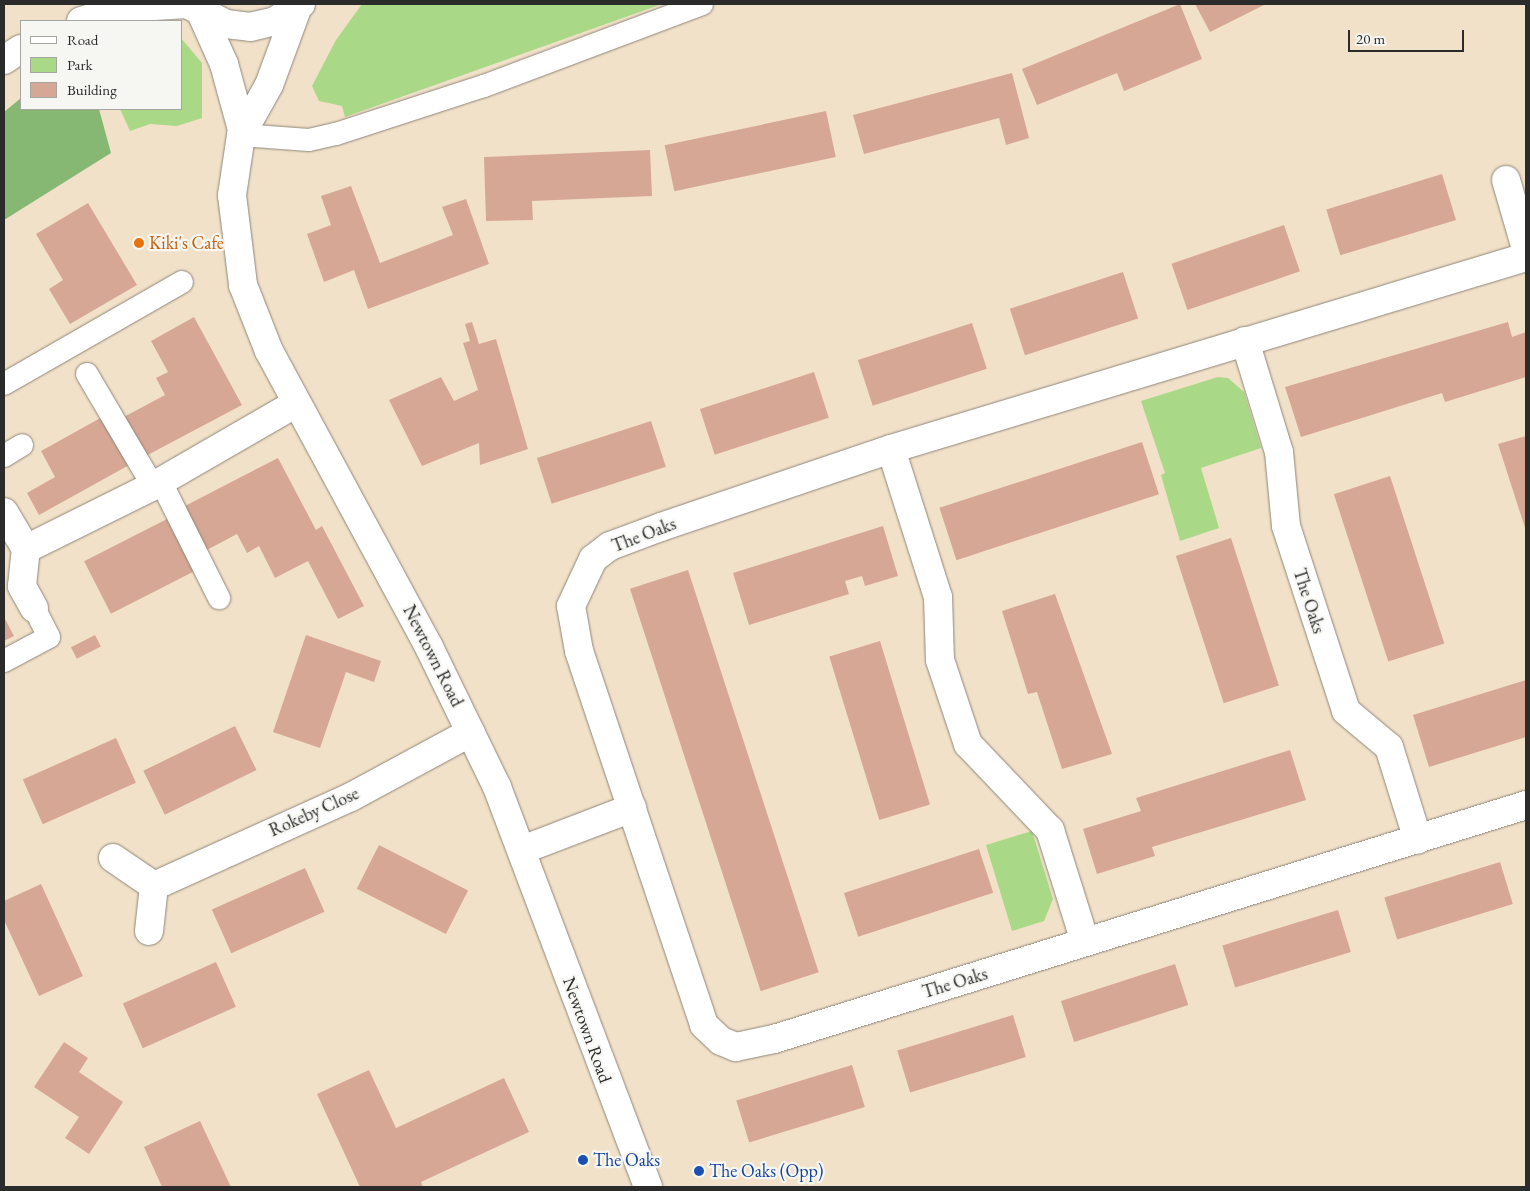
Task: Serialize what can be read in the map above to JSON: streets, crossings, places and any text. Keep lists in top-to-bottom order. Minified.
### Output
{"streets":{"street":["The Oaks","Newtown Road","Rokeby Close"]},"crossings":[["Newtown Road","Rokeby Close"]],"places":["Kiki's Cafe","The Oaks","The Oaks (Opp)"],"legend":["Road","Park","Building"],"scale_bar":"20 m"}
